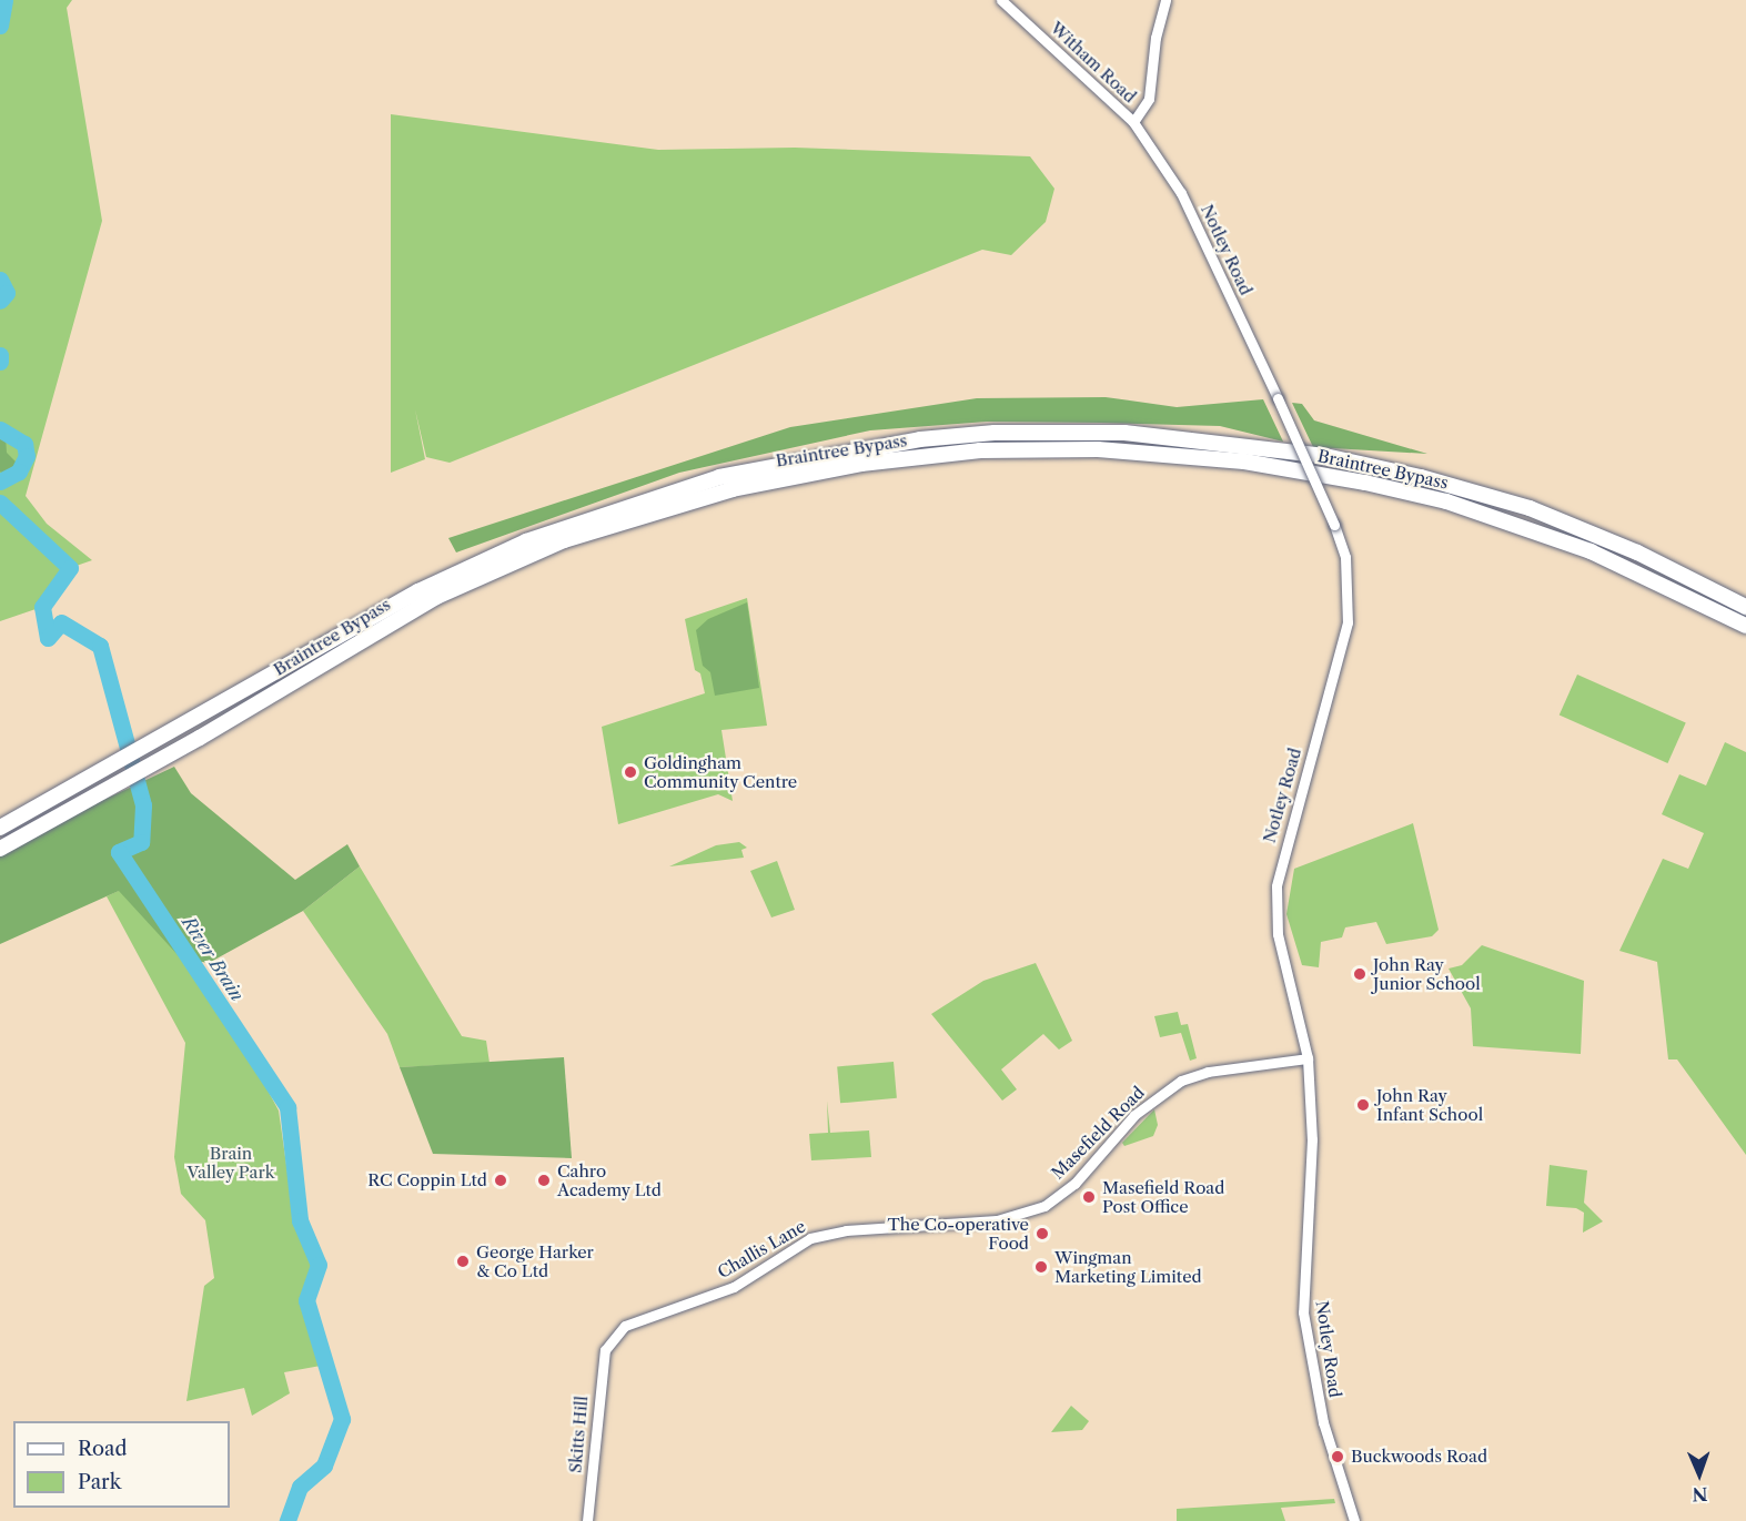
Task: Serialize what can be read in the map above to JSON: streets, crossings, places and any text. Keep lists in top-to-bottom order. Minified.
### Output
{"streets":{"highway":["Braintree Bypass"],"street":["Witham Road","Notley Road","Masefield Road","Challis Lane","Skitts Hill"]},"crossings":[["Witham Road","Notley Road"],["Notley Road","Masefield Road"],["Masefield Road","Challis Lane"],["Challis Lane","Skitts Hill"]],"water":["River Brain"],"parks":["Brain Valley Park"],"places":["Goldingham Community Centre","John Ray Junior School","John Ray Infant School","RC Coppin Ltd","Cahro Academy Ltd","Masefield Road Post Office","The Co-operative Food","George Harker & Co Ltd","Wingman Marketing Limited","Buckwoods Road"],"legend":["Road","Park"],"north":"bottom"}
